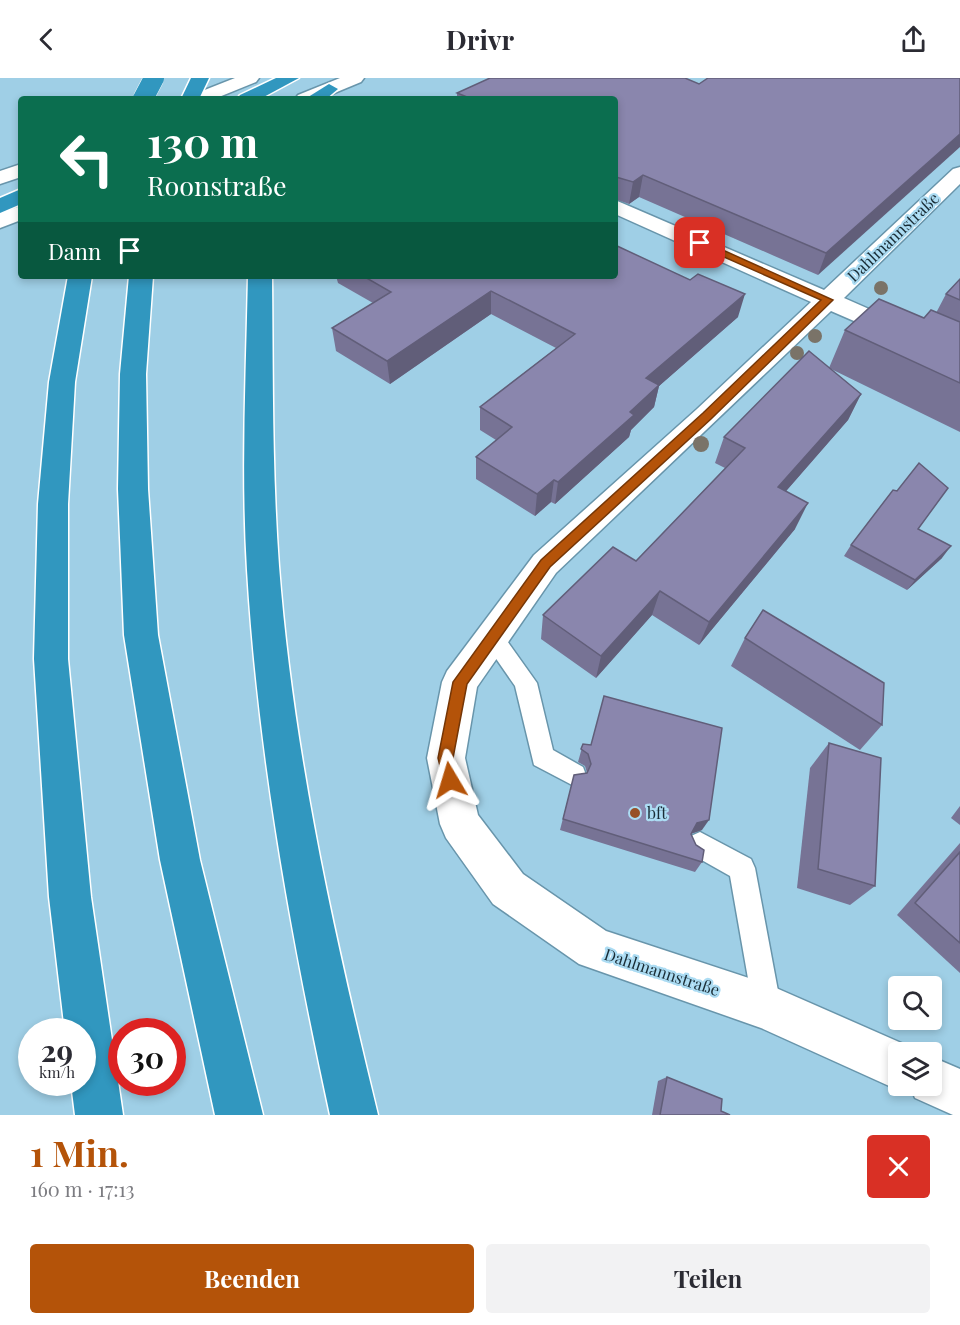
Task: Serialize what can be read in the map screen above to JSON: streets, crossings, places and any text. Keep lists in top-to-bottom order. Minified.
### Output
{"streets":{"street":["Dahlmannstraße"]},"places":["bft"],"page":{"header":"Drivr","turn":["130 m","Roonstraße"],"then":"Dann","speed":"29 km/h","limit":"30","heading":["1 Min.","160 m · 17:13"],"buttons":["Beenden","Teilen"]}}
